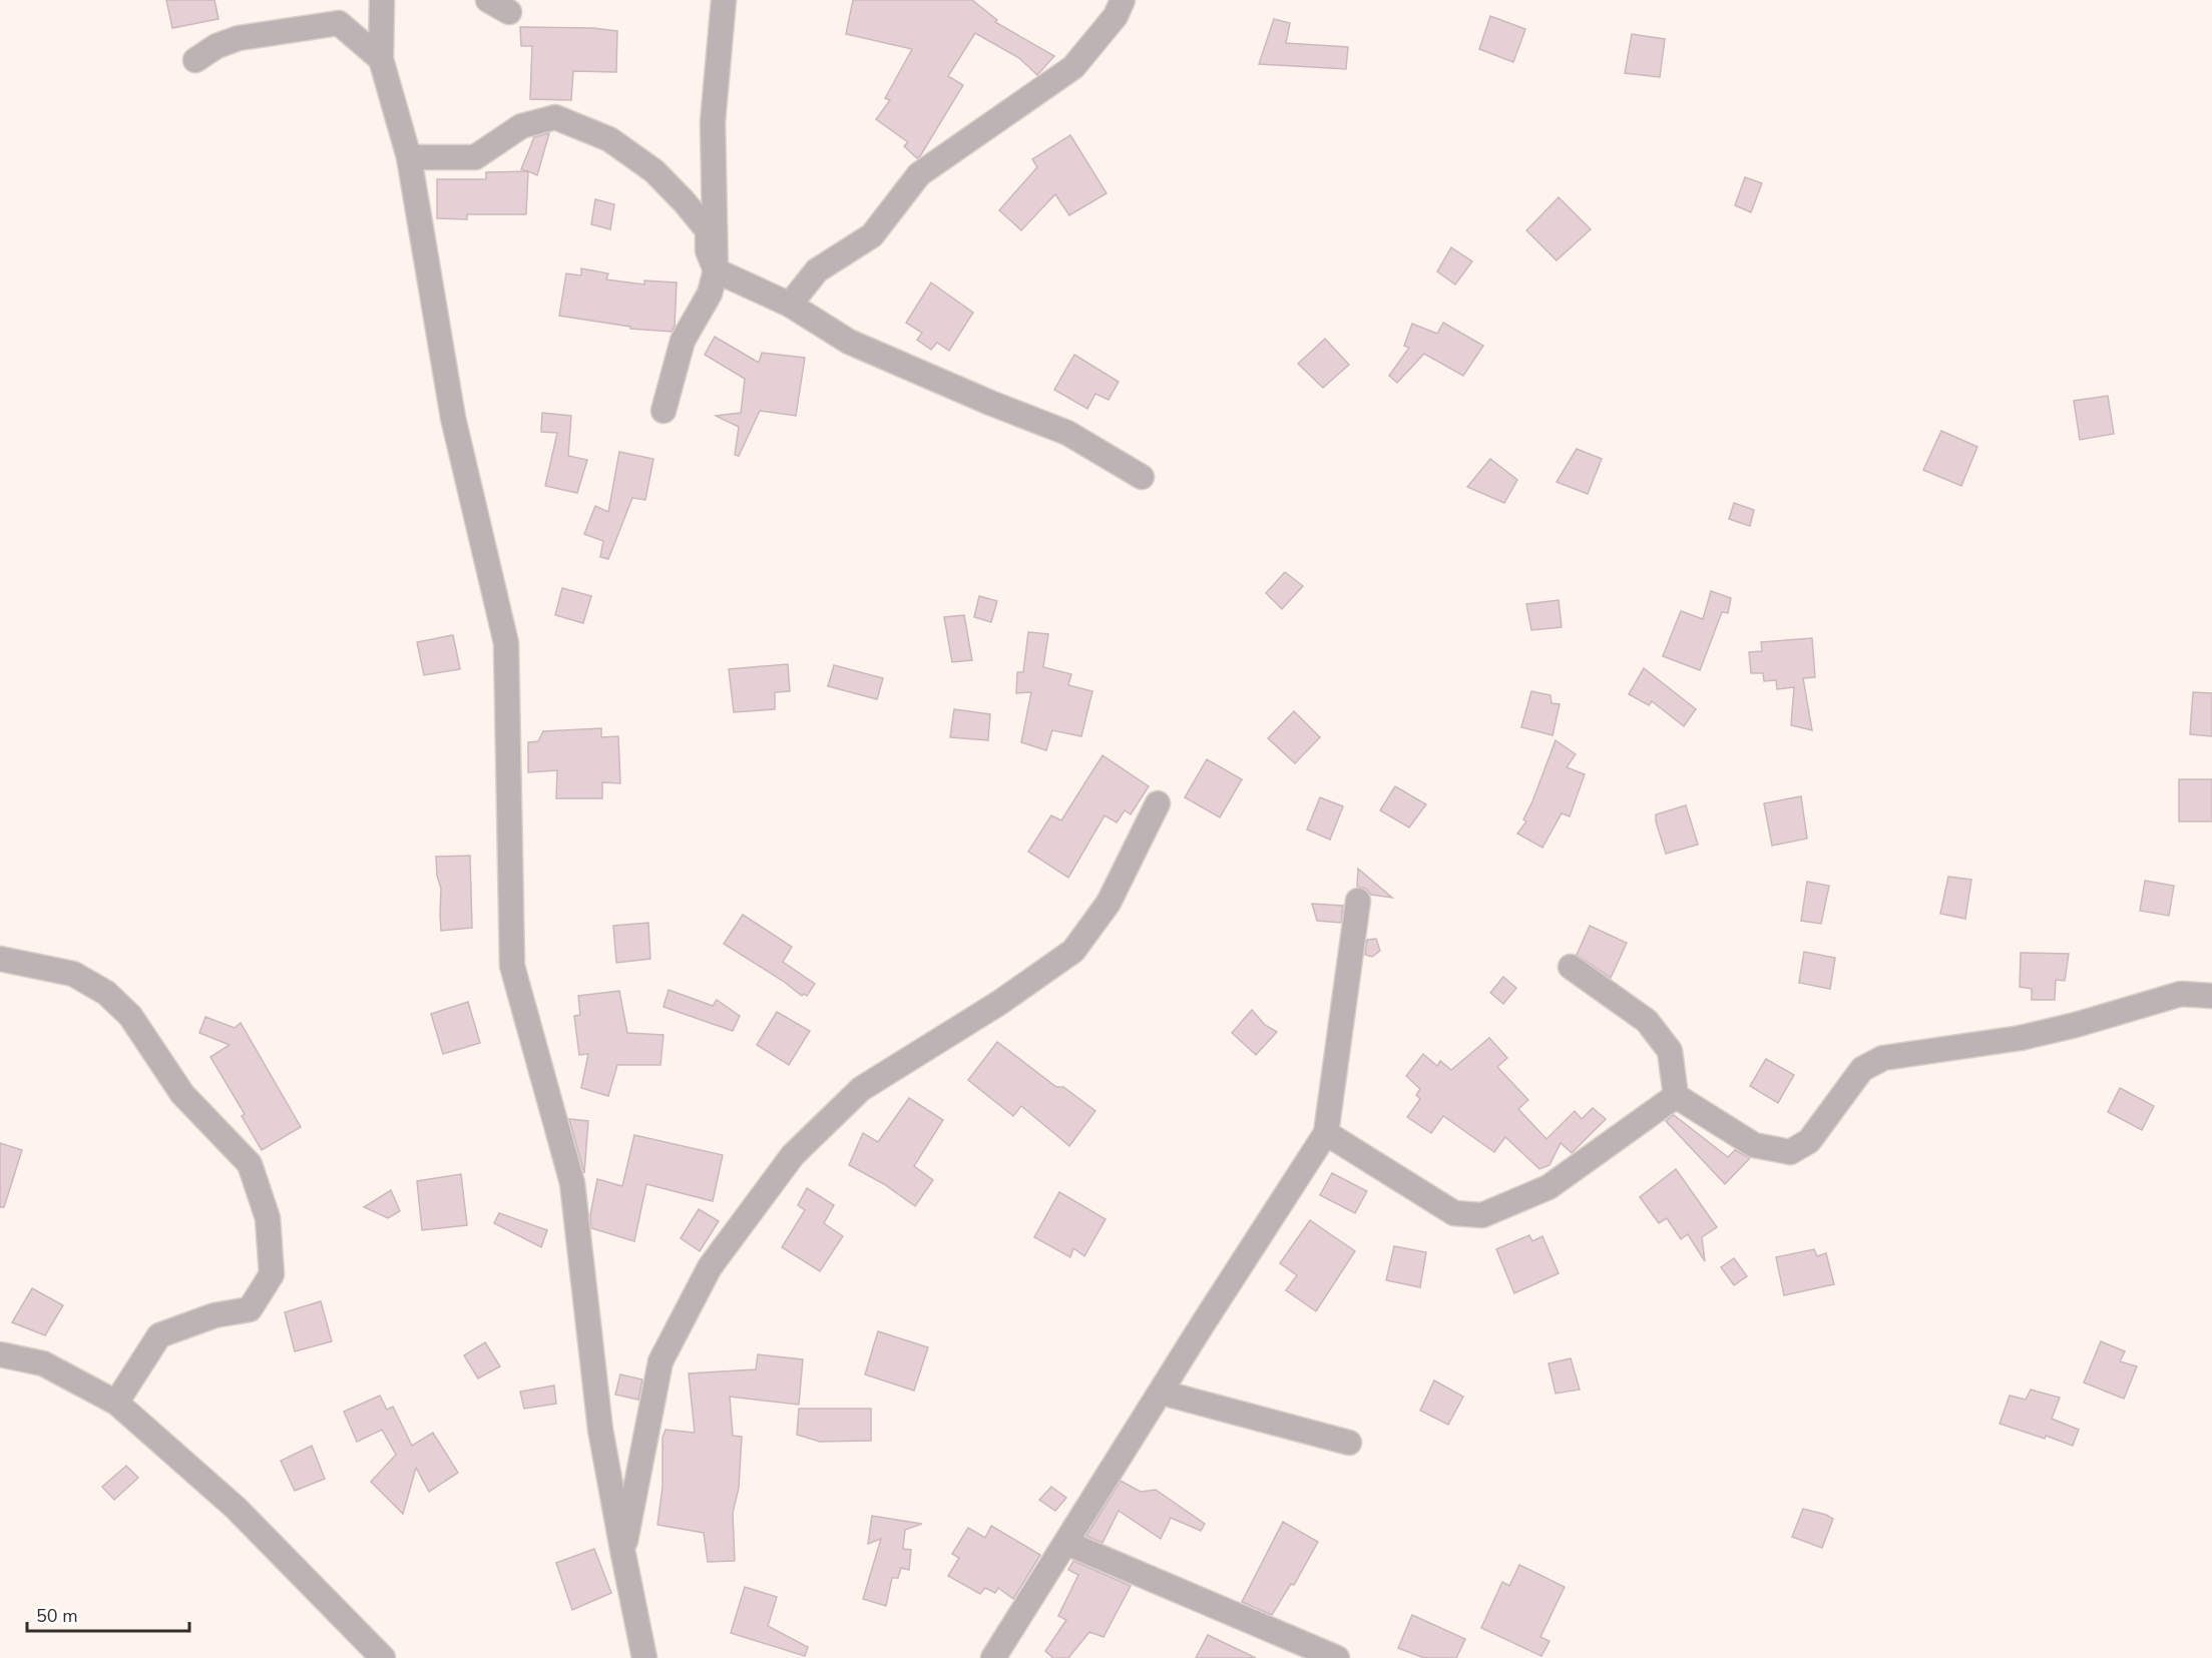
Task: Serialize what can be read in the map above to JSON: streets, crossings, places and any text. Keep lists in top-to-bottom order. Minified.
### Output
{"scale_bar":"50 m"}
